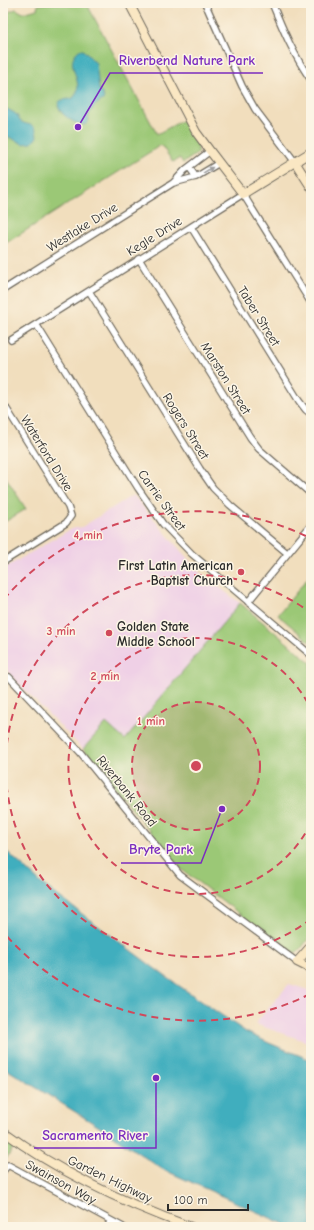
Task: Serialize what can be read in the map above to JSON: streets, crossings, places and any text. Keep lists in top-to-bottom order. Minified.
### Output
{"streets":{"street":["Westlake Drive","Kegle Drive","Taber Street","Marston Street","Rogers Street","Waterford Drive","Carrie Street","Riverbank Road","Garden Highway","Swainson Way"]},"crossings":[["Kegle Drive","Taber Street"],["Kegle Drive","Marston Street"],["Kegle Drive","Rogers Street"],["Kegle Drive","Carrie Street"]],"places":["Riverbend Nature Park","First Latin American Baptist Church","Golden State Middle School","Bryte Park","Sacramento River"],"scale_bar":"100 m","rings":["4 min","3 min","2 min","1 min"]}
